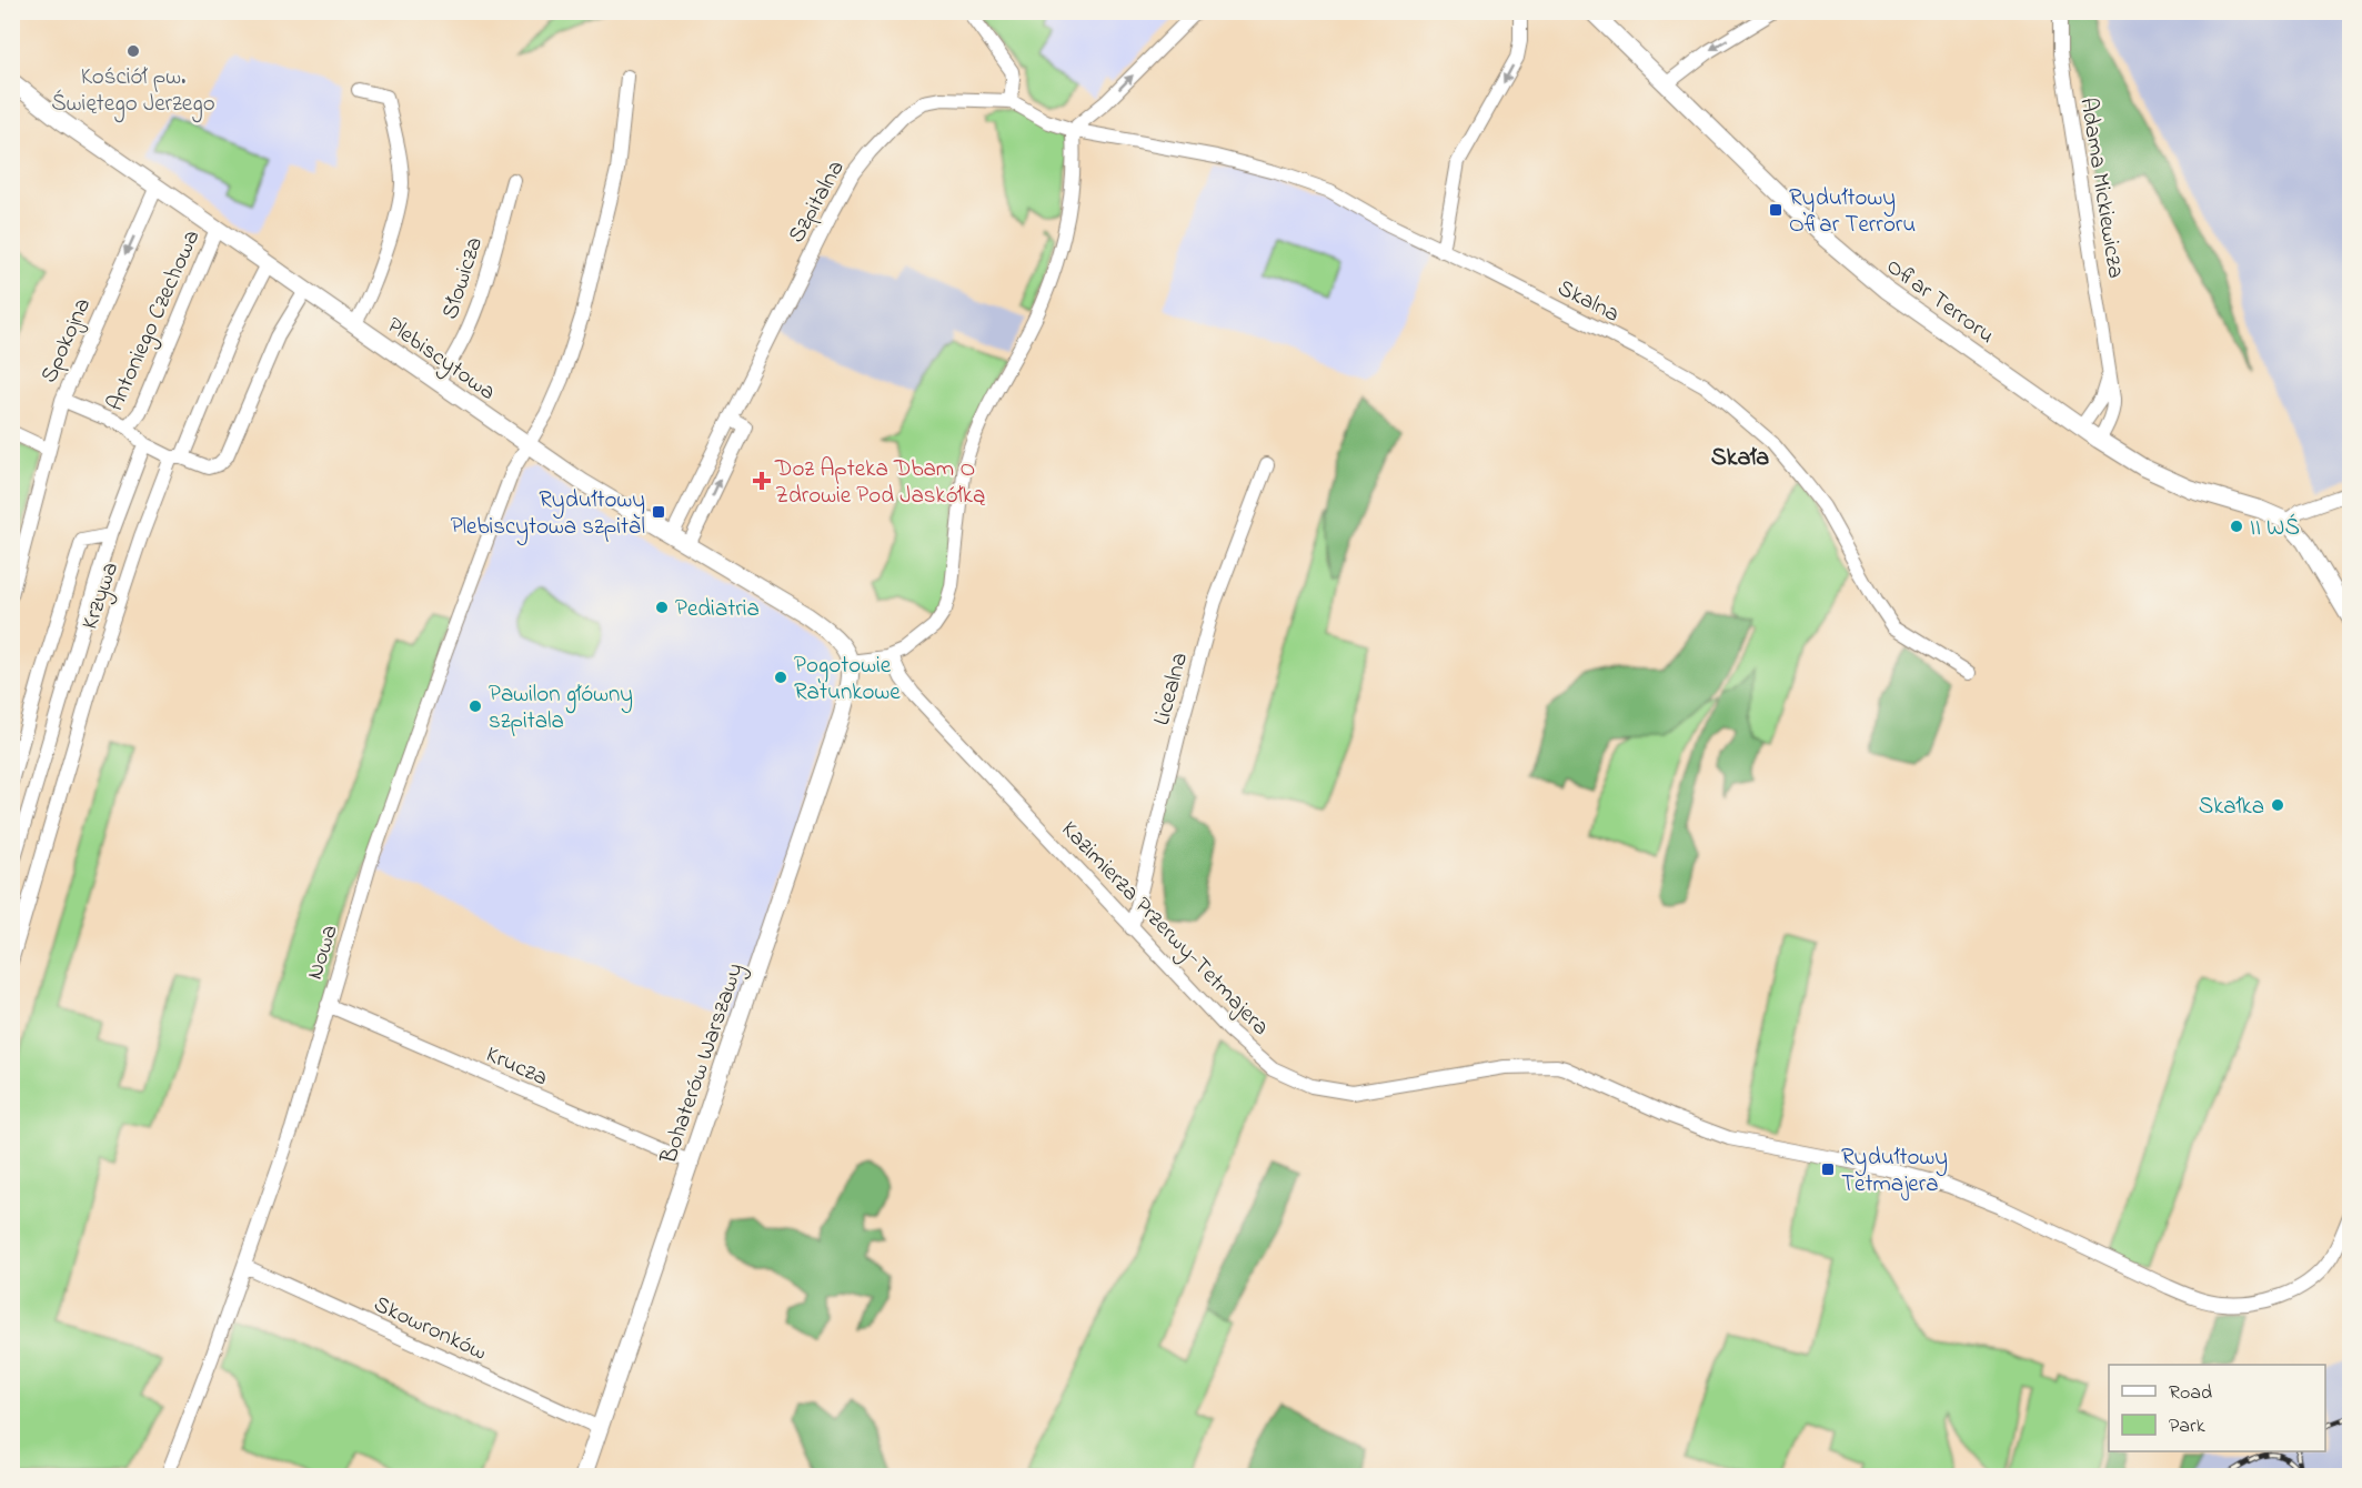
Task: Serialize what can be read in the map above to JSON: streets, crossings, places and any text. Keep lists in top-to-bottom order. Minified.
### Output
{"streets":{"street":["Adama Mickiewicza","Szpitalna","Słowicza","Skalna","Ofiar Terroru","Antoniego Czechowa","Spokojna","Plebiscytowa","Krzywa","Licealna","Kazimierza Przerwy-Tetmajera","Nowa","Bohaterów Warszawy","Krucza","Skowronków"]},"crossings":[["Adama Mickiewicza","Ofiar Terroru"],["Szpitalna","Skalna"],["Szpitalna","Plebiscytowa"],["Słowicza","Plebiscytowa"],["Antoniego Czechowa","Plebiscytowa"],["Antoniego Czechowa","Krzywa"],["Spokojna","Plebiscytowa"],["Plebiscytowa","Krzywa"],["Plebiscytowa","Nowa"],["Plebiscytowa","Bohaterów Warszawy"],["Licealna","Kazimierza Przerwy-Tetmajera"],["Nowa","Krucza"],["Nowa","Skowronków"],["Bohaterów Warszawy","Krucza"],["Bohaterów Warszawy","Skowronków"]],"one_way":["Spokojna"],"districts":["Skała"],"places":{"other":["Kościół pw. Świętego Jerzego","II WŚ","Pediatria","Pogotowie Ratunkowe","Pawilon główny szpitala","Skałka"],"transit":["Rydułtowy Ofiar Terroru","Rydułtowy Plebiscytowa szpital","Rydułtowy Tetmajera"],"health":["Doz Apteka Dbam O Zdrowie Pod Jaskółką"]},"legend":["Road","Park"]}
